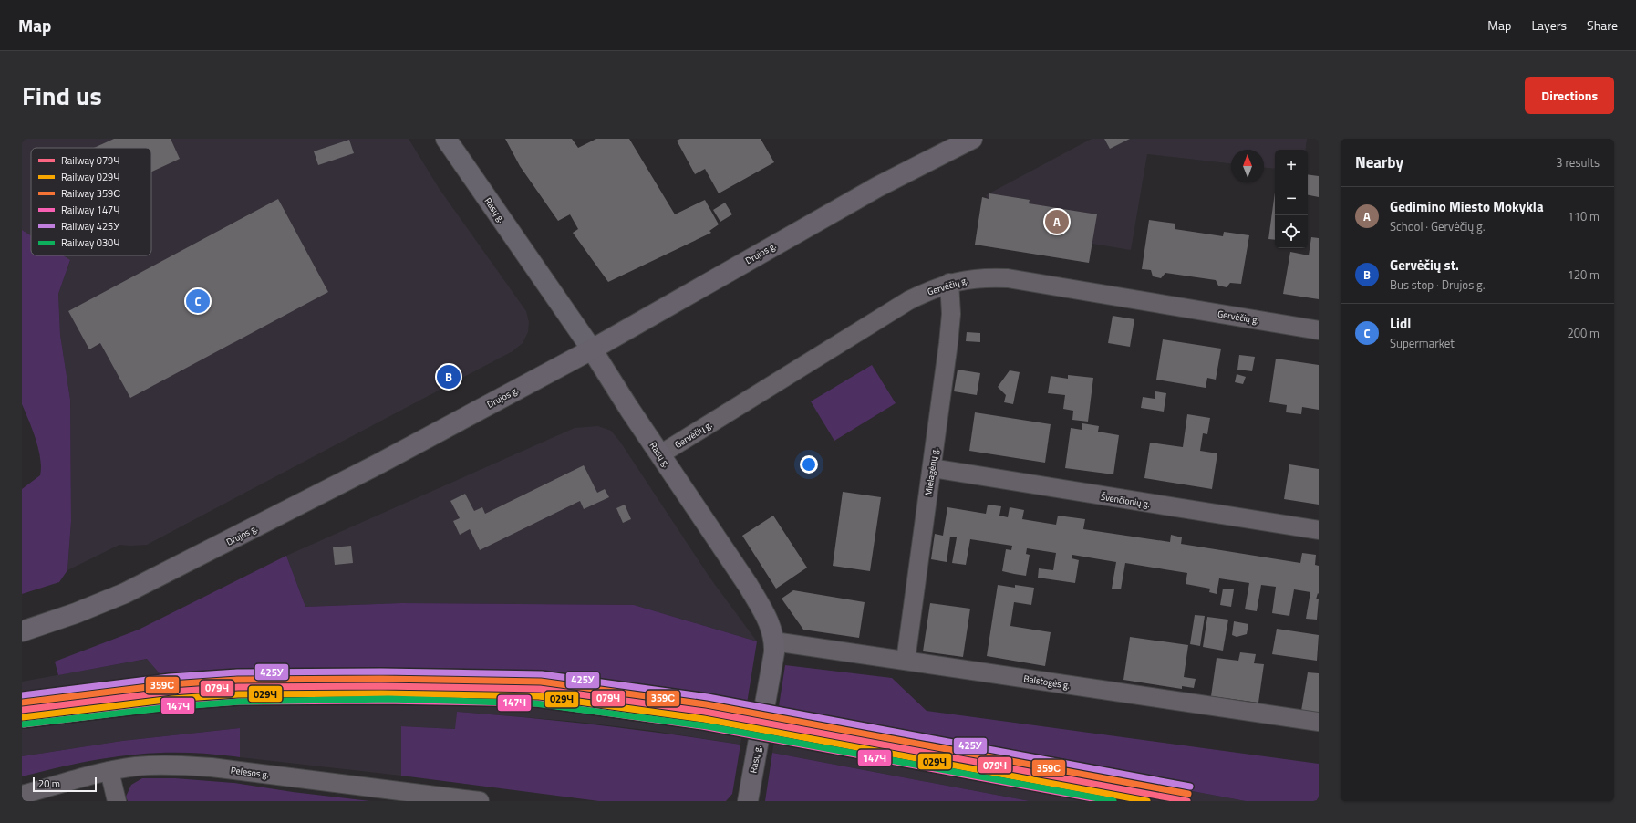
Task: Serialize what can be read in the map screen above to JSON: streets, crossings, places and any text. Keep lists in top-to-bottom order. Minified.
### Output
{"streets":{"main road":["Rasų g.","Drujos g."],"street":["Gervėčių g.","Mielagėnų g.","Švenčionių g.","Balstogės g.","Pelesos g."]},"crossings":[["Rasų g.","Drujos g."],["Rasų g.","Gervėčių g."],["Rasų g.","Balstogės g."],["Gervėčių g.","Mielagėnų g."],["Mielagėnų g.","Švenčionių g."],["Mielagėnų g.","Balstogės g."]],"lines":["rail line 425У","rail line 359С","rail line 079Ч","rail line 029Ч","rail line 030Ч","rail line 147Ч"],"legend":["Railway 079Ч","Railway 029Ч","Railway 359С","Railway 147Ч","Railway 425У","Railway 030Ч"],"scale_bar":"20 m","north":"top","page":{"header":"Map","nav":["Map","Layers","Share"],"title":"Find us","buttons":"Directions","heading":["Nearby","3 results"],"map_buttons":["+","−"],"list":[{"mark":"A","name":"Gedimino Miesto Mokykla","note":"School · Gervėčių g.","value":"110 m"},{"mark":"B","name":"Gervėčių st.","note":"Bus stop · Drujos g.","value":"120 m"},{"mark":"C","name":"Lidl","note":"Supermarket","value":"200 m"}],"pins":["A","C","B"],"scale":"20 m"}}
